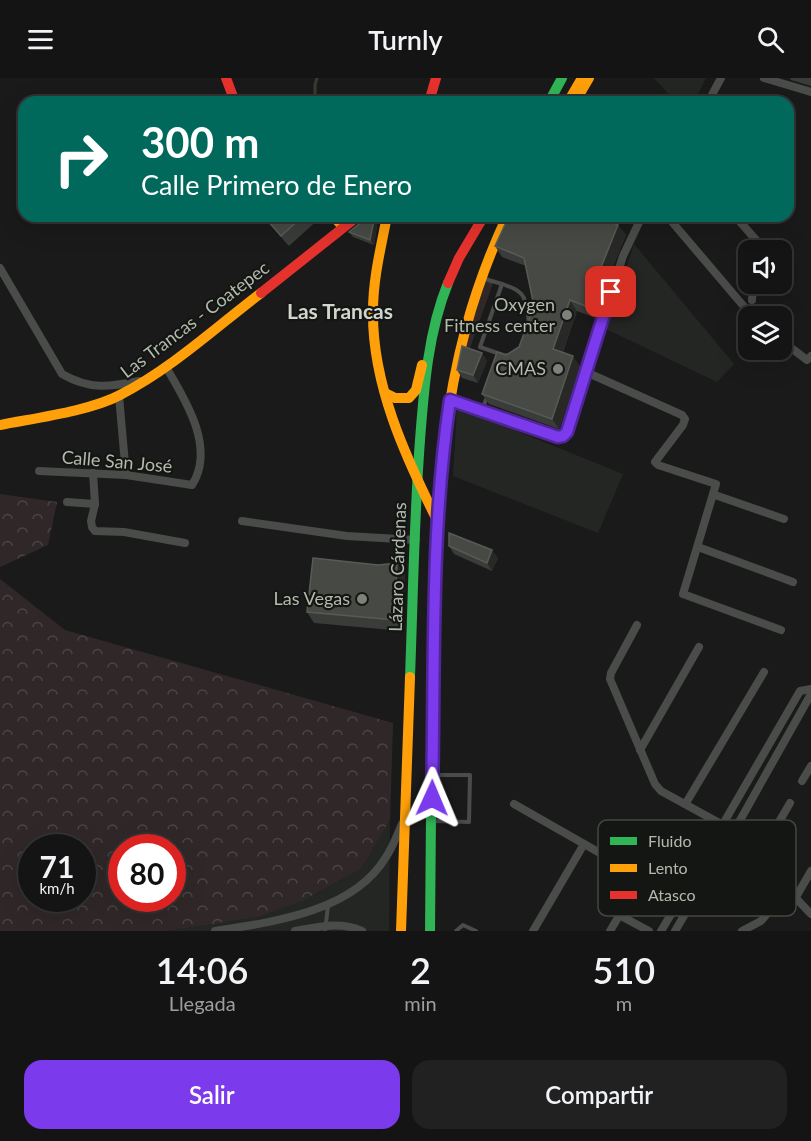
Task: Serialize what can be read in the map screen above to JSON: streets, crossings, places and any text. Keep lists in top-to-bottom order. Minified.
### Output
{"streets":{"main road":["Las Trancas - Coatepec","Lázaro Cárdenas"],"street":["Calle San José"]},"crossings":[["Las Trancas - Coatepec","Calle San José"]],"districts":["Las Trancas"],"places":["Oxygen Fitness center","CMAS","Las Vegas"],"legend":["Fluido","Lento","Atasco"],"page":{"header":"Turnly","turn":["300 m","Calle Primero de Enero"],"speed":"71 km/h","limit":"80","eta":["14:06","Llegada","2","min","510","m"],"buttons":["Salir","Compartir"]}}
